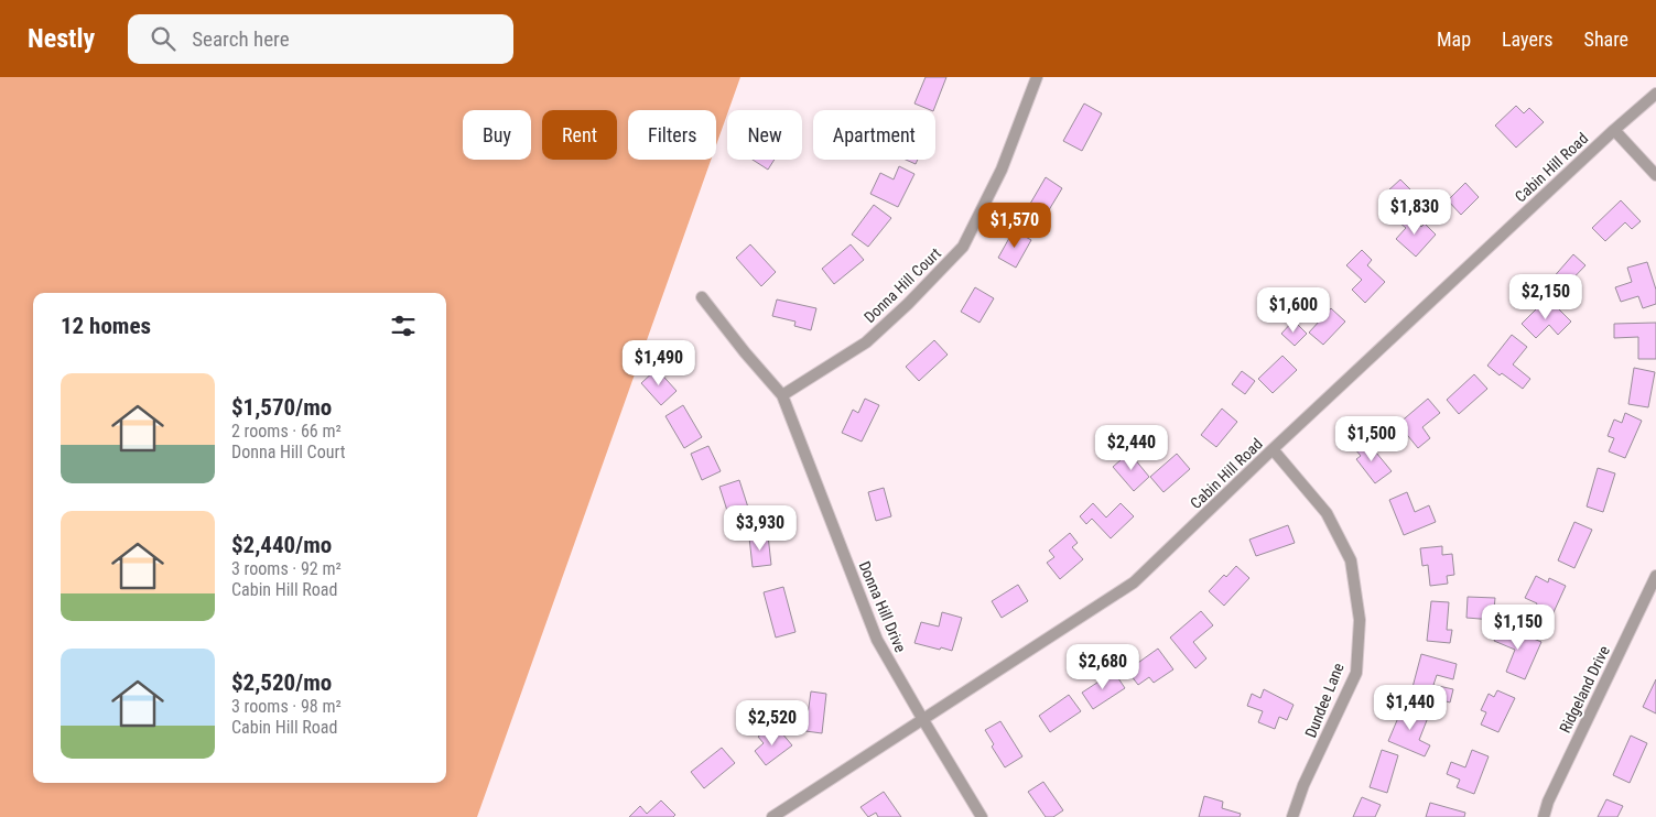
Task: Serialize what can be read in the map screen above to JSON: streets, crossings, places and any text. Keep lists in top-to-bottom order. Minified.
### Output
{"streets":{"street":["Cabin Hill Road","Donna Hill Court","Donna Hill Drive","Ridgeland Drive","Dundee Lane"]},"crossings":[["Cabin Hill Road","Donna Hill Drive"],["Cabin Hill Road","Dundee Lane"],["Donna Hill Court","Donna Hill Drive"]],"page":{"header":"Nestly","search":"Search here","nav":["Map","Layers","Share"],"chip":["Buy","Rent","Filters","New","Apartment"],"price":["$1,830","$1,570","$2,150","$1,600","$1,490","$1,500","$2,440","$3,930","$1,150","$2,680","$1,440","$2,520"],"heading":"12 homes","list":[{"name":"$1,570/mo","note":"2 rooms · 66 m² · Donna Hill Court"},{"name":"$2,440/mo","note":"3 rooms · 92 m² · Cabin Hill Road"},{"name":"$2,520/mo","note":"3 rooms · 98 m² · Cabin Hill Road"}]}}
